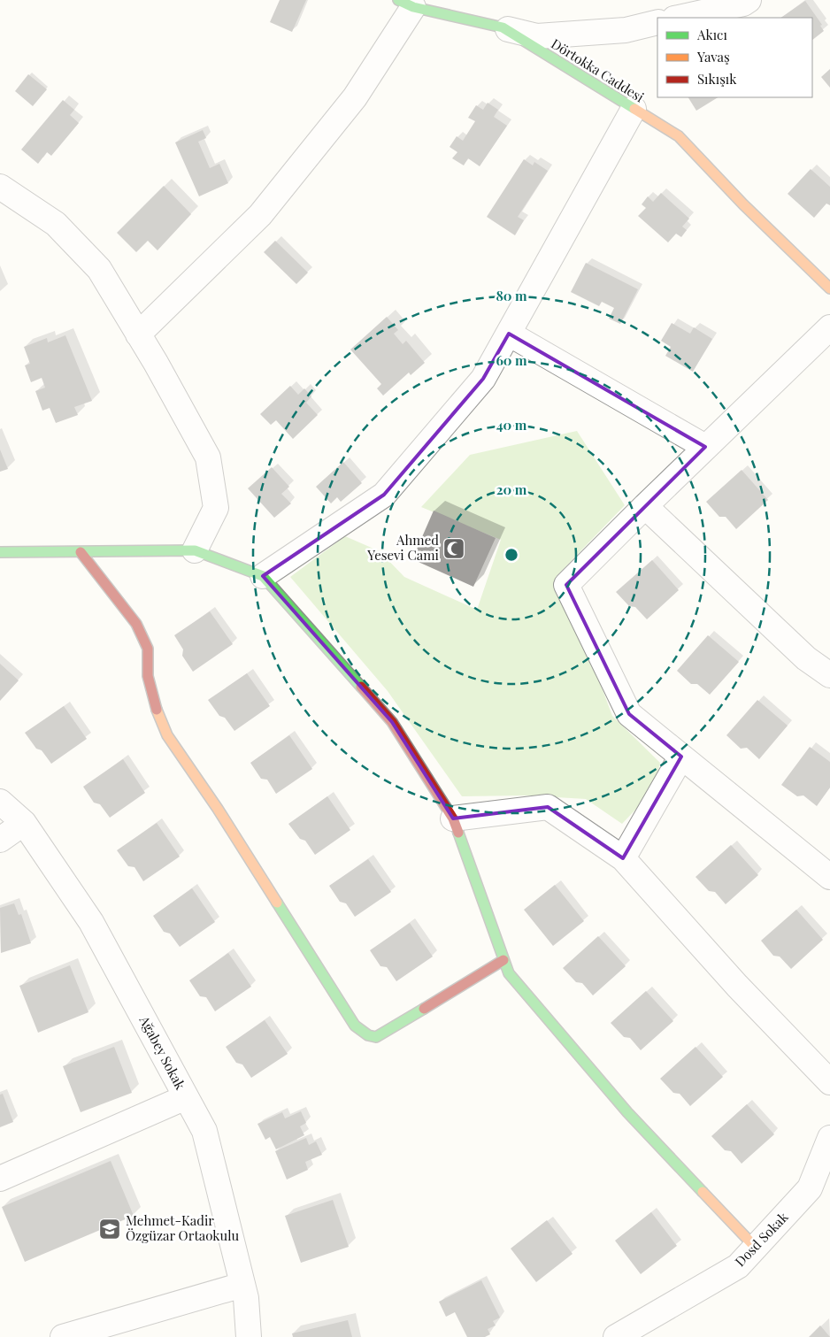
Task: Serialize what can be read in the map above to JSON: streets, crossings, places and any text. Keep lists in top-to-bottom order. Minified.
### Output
{"streets":{"street":["Dörtokka Caddesi","Ağabey Sokak","Dosd Sokak"]},"places":{"mosque":["Ahmed Yesevi Cami"],"school or university":["Mehmet-Kadir Özgüzar Ortaokulu"]},"legend":["Akıcı","Yavaş","Sıkışık"],"rings":["80 m","60 m","40 m","20 m"]}
